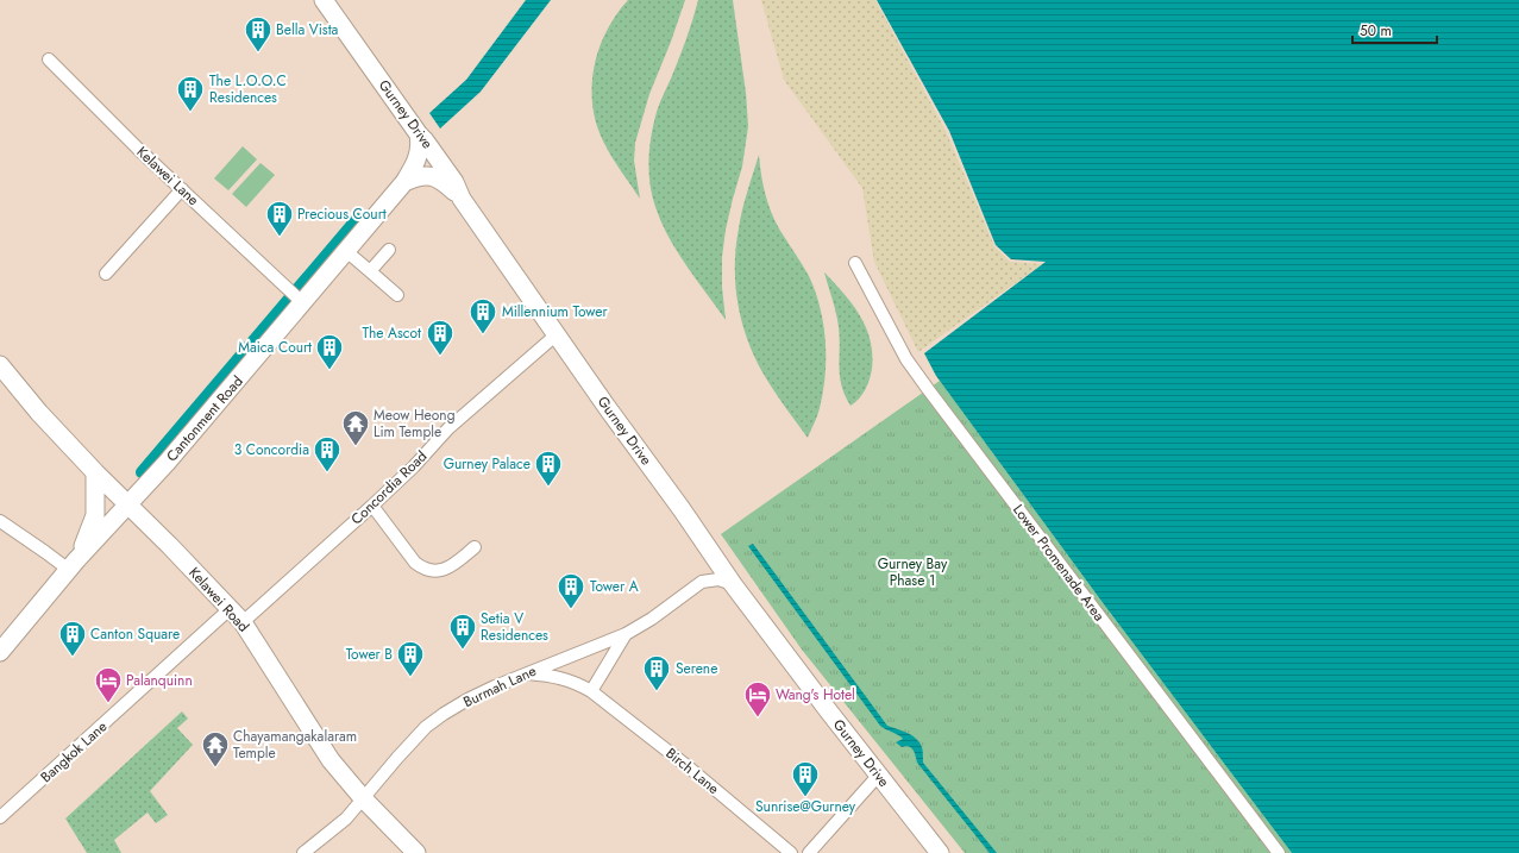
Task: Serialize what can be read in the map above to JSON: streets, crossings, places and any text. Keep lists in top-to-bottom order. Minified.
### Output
{"streets":{"main road":["Gurney Drive","Cantonment Road","Kelawei Road"],"street":["Kelawei Lane","Concordia Road","Lower Promenade Area","Burmah Lane","Bangkok Lane","Birch Lane"]},"crossings":[["Gurney Drive","Cantonment Road"],["Gurney Drive","Concordia Road"],["Gurney Drive","Burmah Lane"],["Kelawei Lane","Cantonment Road"],["Cantonment Road","Kelawei Road"],["Concordia Road","Kelawei Road"],["Kelawei Road","Burmah Lane"],["Kelawei Road","Bangkok Lane"],["Burmah Lane","Birch Lane"]],"parks":["Gurney Bay Phase 1"],"places":{"building":["Bella Vista","The L.O.O.C Residences","Precious Court","Millennium Tower","The Ascot","Maica Court","3 Concordia","Gurney Palace","Tower A","Setia V Residences","Canton Square","Tower B","Serene","Sunrise@Gurney"],"temple":["Meow Heong Lim Temple","Chayamangakalaram Temple"],"hotel":["Palanquinn","Wang's Hotel"]},"scale_bar":"50 m"}
